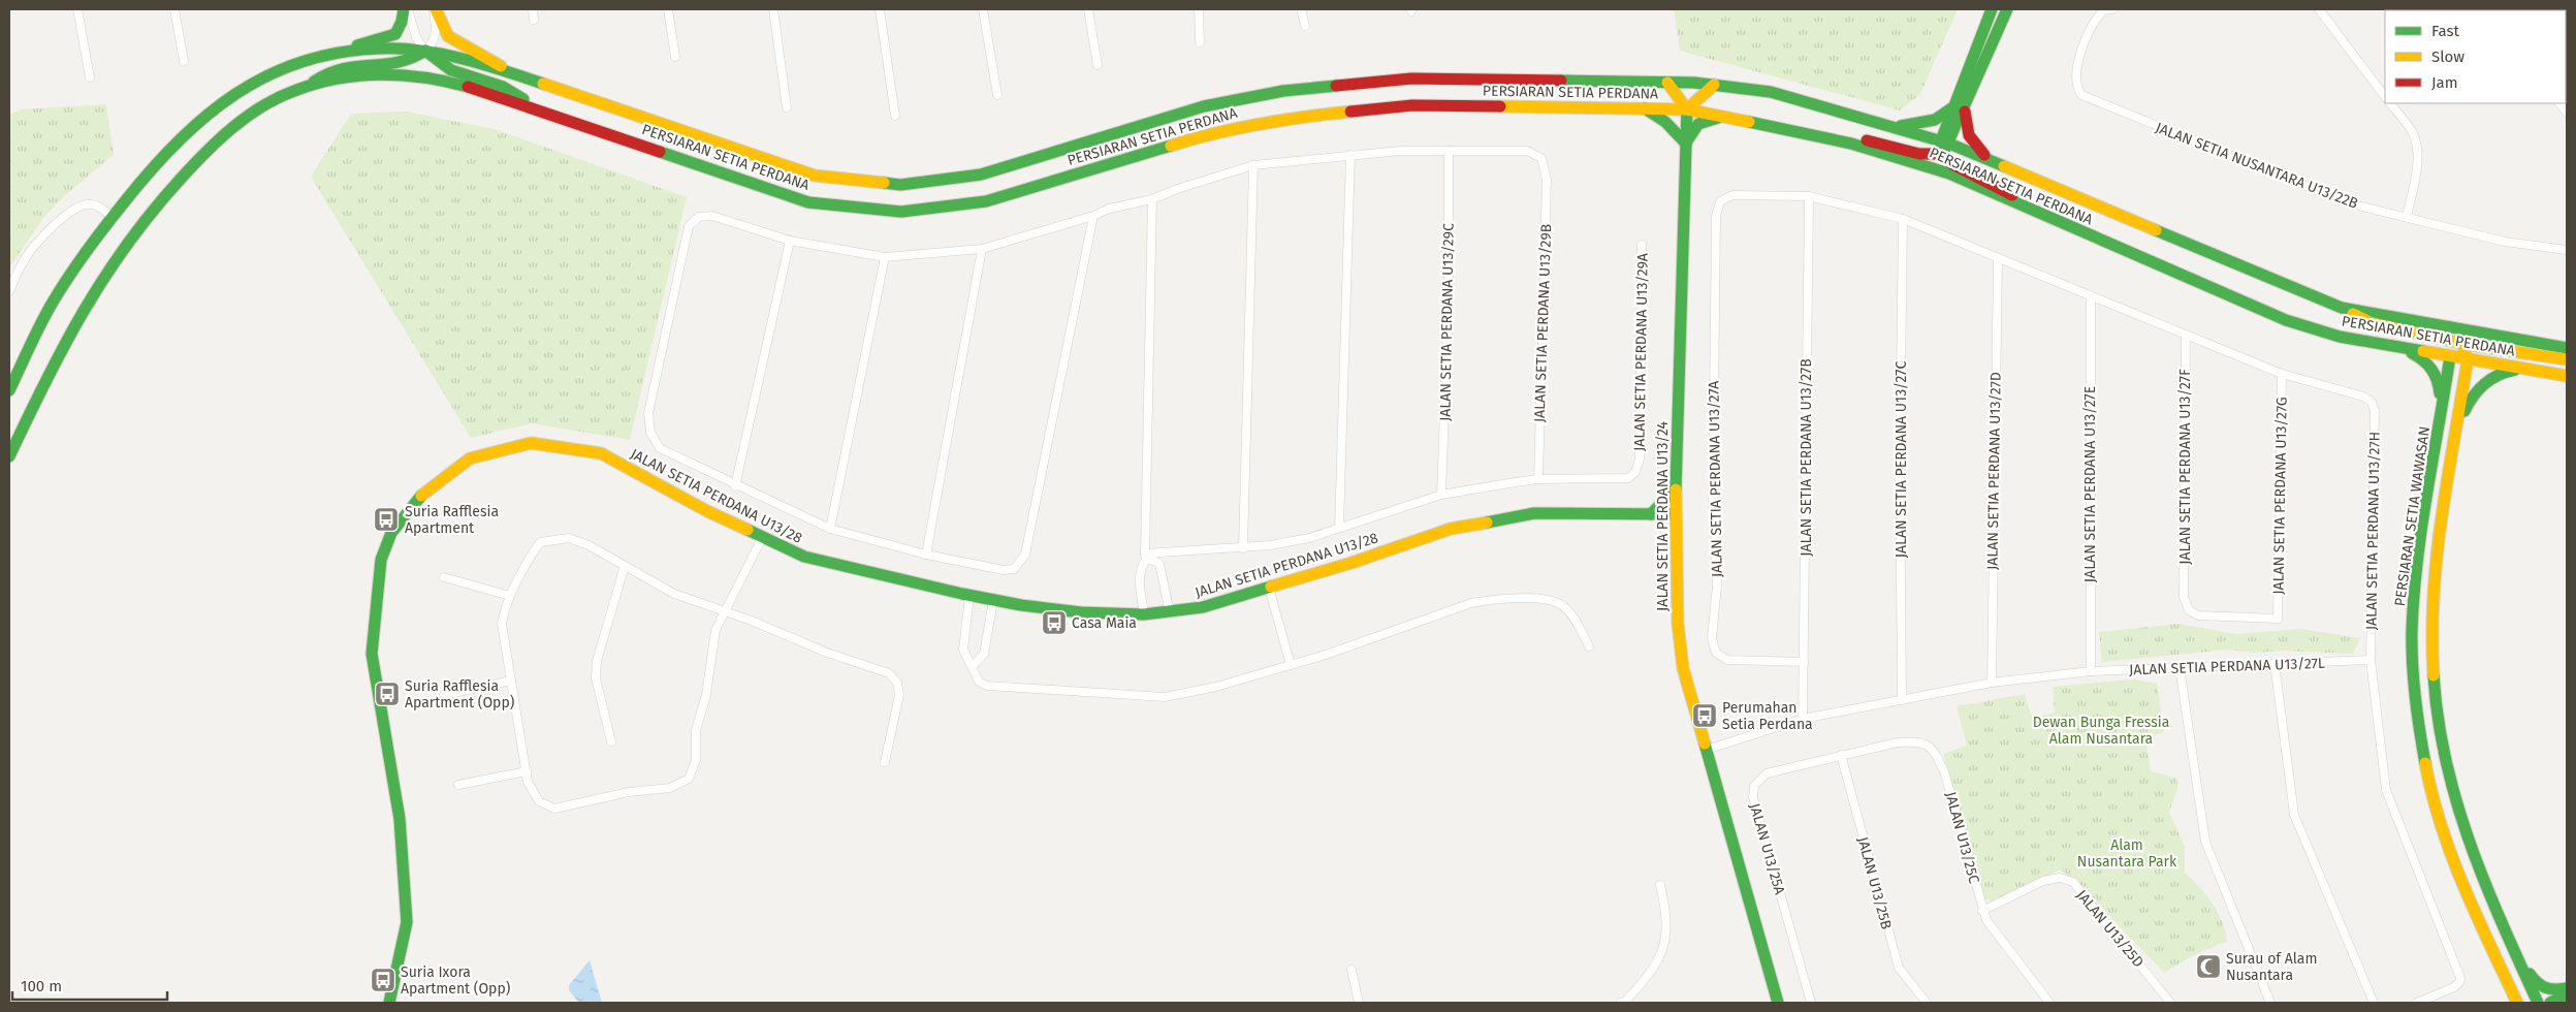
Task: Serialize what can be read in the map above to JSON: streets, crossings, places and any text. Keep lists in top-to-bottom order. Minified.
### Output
{"streets":{"main road":["PERSIARAN SETIA PERDANA","JALAN SETIA PERDANA U13/28","JALAN SETIA PERDANA U13/24","PERSIARAN SETIA WAWASAN"],"street":["JALAN SETIA NUSANTARA U13/22B","JALAN SETIA PERDANA U13/29C","JALAN SETIA PERDANA U13/29B","JALAN SETIA PERDANA U13/29A","JALAN SETIA PERDANA U13/27B","JALAN SETIA PERDANA U13/27C","JALAN SETIA PERDANA U13/27F","JALAN SETIA PERDANA U13/27D","JALAN SETIA PERDANA U13/27A","JALAN SETIA PERDANA U13/27E","JALAN SETIA PERDANA U13/27G","JALAN SETIA PERDANA U13/27H","JALAN SETIA PERDANA U13/27L","JALAN U13/25C","JALAN U13/25A","JALAN U13/25B","JALAN U13/25D"]},"crossings":[["PERSIARAN SETIA PERDANA","JALAN SETIA PERDANA U13/24"],["PERSIARAN SETIA PERDANA","PERSIARAN SETIA WAWASAN"],["JALAN SETIA PERDANA U13/29C","JALAN SETIA PERDANA U13/29B"],["JALAN SETIA PERDANA U13/29B","JALAN SETIA PERDANA U13/29A"],["JALAN SETIA PERDANA U13/27B","JALAN SETIA PERDANA U13/27A"],["JALAN SETIA PERDANA U13/27B","JALAN SETIA PERDANA U13/27L"],["JALAN SETIA PERDANA U13/27C","JALAN SETIA PERDANA U13/27L"],["JALAN SETIA PERDANA U13/27F","JALAN SETIA PERDANA U13/27G"],["JALAN SETIA PERDANA U13/27D","JALAN SETIA PERDANA U13/27L"],["JALAN SETIA PERDANA U13/27E","JALAN SETIA PERDANA U13/27L"],["JALAN SETIA PERDANA U13/28","JALAN SETIA PERDANA U13/24"],["JALAN SETIA PERDANA U13/27G","JALAN SETIA PERDANA U13/27H"],["JALAN SETIA PERDANA U13/24","JALAN SETIA PERDANA U13/27L"],["JALAN SETIA PERDANA U13/27H","JALAN SETIA PERDANA U13/27L"],["JALAN U13/25C","JALAN U13/25A"],["JALAN U13/25C","JALAN U13/25B"],["JALAN U13/25C","JALAN U13/25D"],["JALAN U13/25A","JALAN U13/25B"]],"parks":["Dewan Bunga Fressia Alam Nusantara","Alam Nusantara Park"],"places":{"bus stop":["Suria Rafflesia Apartment","Casa Maia","Suria Rafflesia Apartment (Opp)","Perumahan Setia Perdana","Suria Ixora Apartment (Opp)"],"mosque":["Surau of Alam Nusantara"]},"legend":["Fast","Slow","Jam"],"scale_bar":"100 m"}
